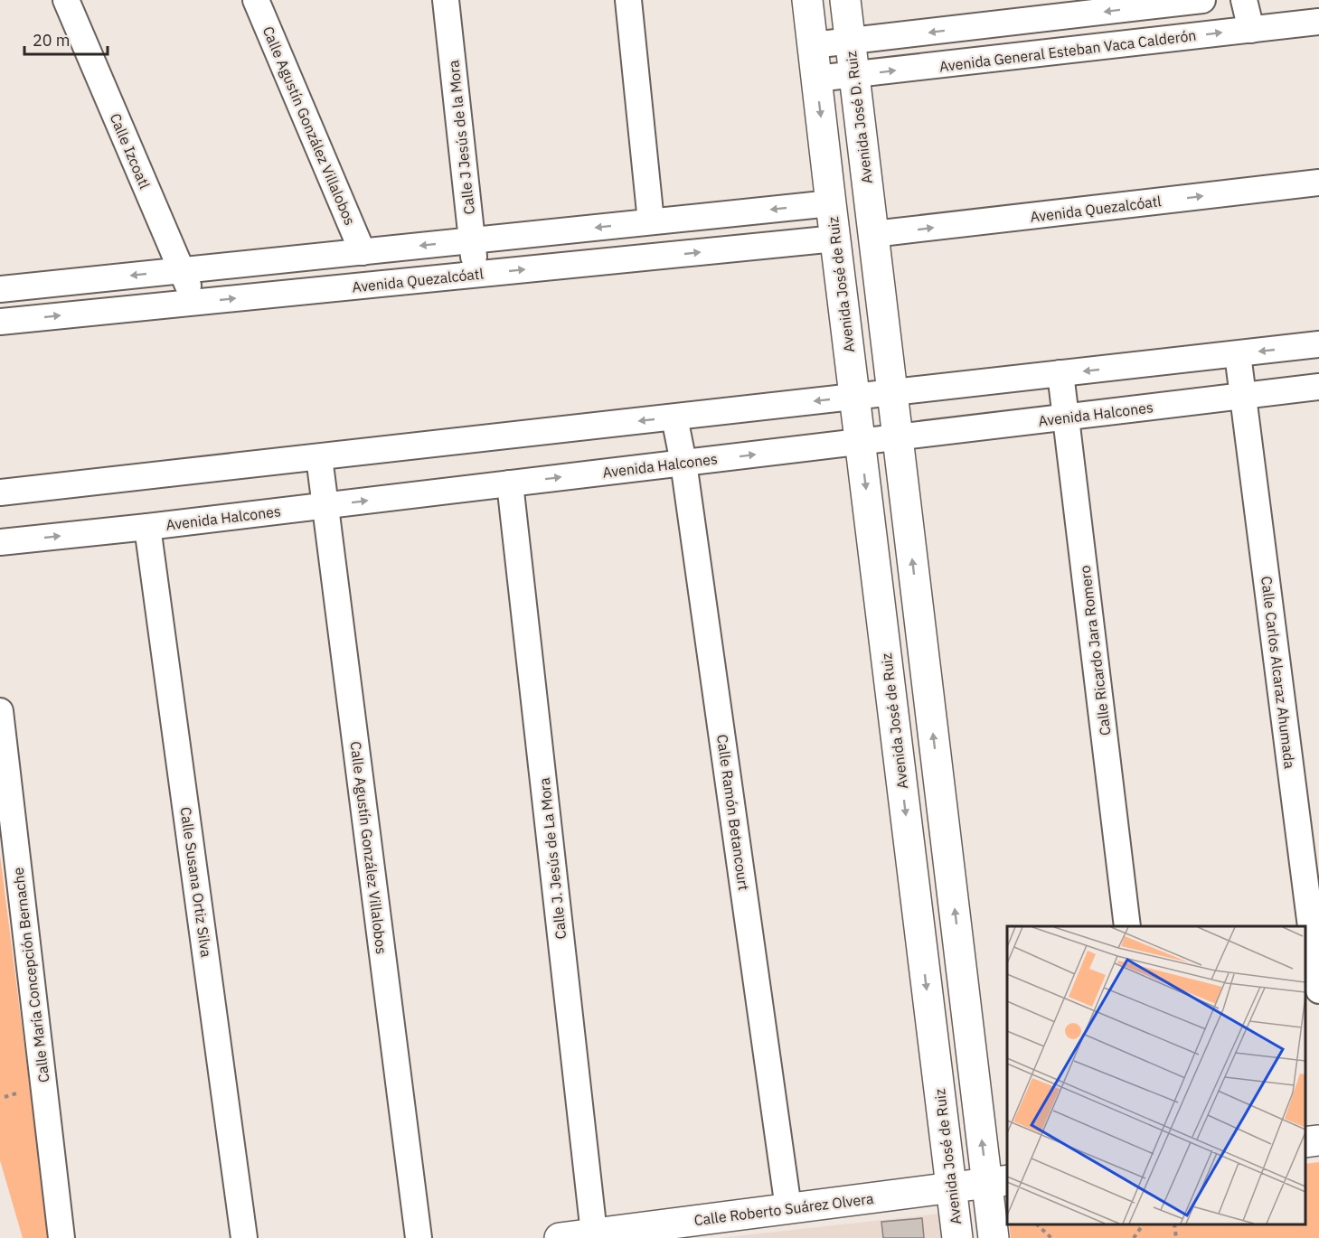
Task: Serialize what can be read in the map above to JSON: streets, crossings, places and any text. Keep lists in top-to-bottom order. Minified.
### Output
{"streets":{"street":["Avenida General Esteban Vaca Calderón","Avenida José D. Ruiz","Calle Agustín González Villalobos","Calle J Jesús de la Mora","Calle Izcoatl","Avenida Quezalcóatl","Avenida José de Ruiz","Avenida Halcones","Calle Ricardo Jara Romero","Calle Carlos Alcaraz Ahumada","Calle Ramón Betancourt","Calle J. Jesús de La Mora","Calle Susana Ortiz Silva","Calle María Concepción Bernache","Calle Roberto Suárez Olvera"]},"crossings":[["Avenida General Esteban Vaca Calderón","Avenida José D. Ruiz"],["Avenida José D. Ruiz","Avenida Quezalcóatl"],["Calle Agustín González Villalobos","Avenida Halcones"],["Calle J Jesús de la Mora","Avenida Quezalcóatl"],["Calle Izcoatl","Avenida Quezalcóatl"],["Avenida Quezalcóatl","Avenida José de Ruiz"],["Avenida José de Ruiz","Avenida Halcones"],["Avenida José de Ruiz","Calle Roberto Suárez Olvera"],["Avenida Halcones","Calle Ricardo Jara Romero"],["Avenida Halcones","Calle Carlos Alcaraz Ahumada"],["Avenida Halcones","Calle Ramón Betancourt"],["Avenida Halcones","Calle J. Jesús de La Mora"],["Avenida Halcones","Calle Susana Ortiz Silva"],["Calle Ramón Betancourt","Calle Roberto Suárez Olvera"],["Calle J. Jesús de La Mora","Calle Roberto Suárez Olvera"]],"scale_bar":"20 m"}
